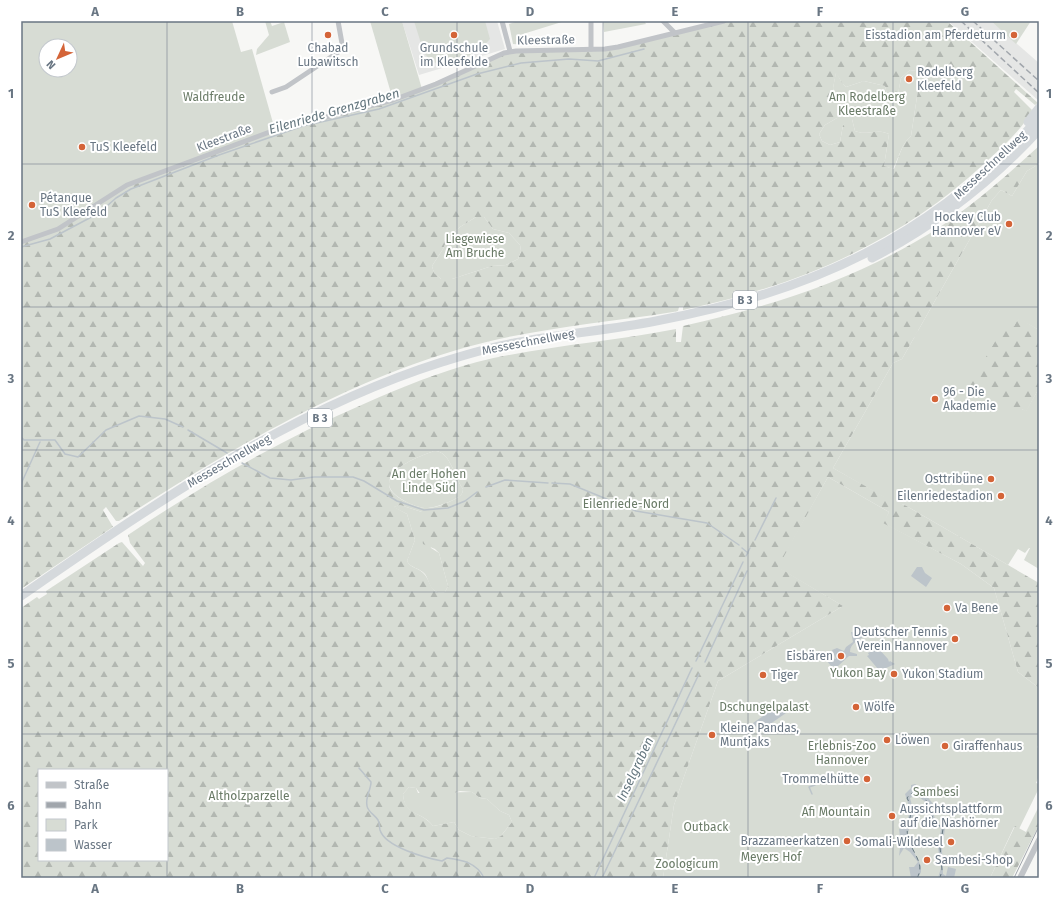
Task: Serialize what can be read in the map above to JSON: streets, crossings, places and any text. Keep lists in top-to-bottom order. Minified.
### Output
{"streets":{"highway":["Messeschnellweg","B 3"],"street":["Kleestraße"]},"water":["Eilenriede Grenzgraben","Inselgraben"],"parks":["Waldfreude","Am Rodelberg Kleestraße","Liegewiese Am Bruche","An der Hohen Linde Süd","Eilenriede-Nord","Yukon Bay","Dschungelpalast","Erlebnis-Zoo Hannover","Sambesi","Altholzparzelle","Afi Mountain","Outback","Meyers Hof","Zoologicum"],"places":["Chabad Lubawitsch","Grundschule im Kleefelde","Eisstadion am Pferdeturm","Rodelberg Kleefeld","TuS Kleefeld","Pétanque TuS Kleefeld","Hockey Club Hannover eV","96 - Die Akademie","Osttribüne","Eilenriedestadion","Va Bene","Deutscher Tennis Verein Hannover","Eisbären","Yukon Stadium","Tiger","Wölfe","Kleine Pandas, Muntjaks","Löwen","Giraffenhaus","Trommelhütte","Aussichtsplattform auf die Nashörner","Brazzameerkatzen","Somali-Wildesel","Sambesi-Shop"],"legend":["Straße","Bahn","Park","Wasser"],"north":"bottom left","grid":{"columns":["A","B","C","D","E","F","G"],"rows":["1","2","3","4","5","6"]}}
